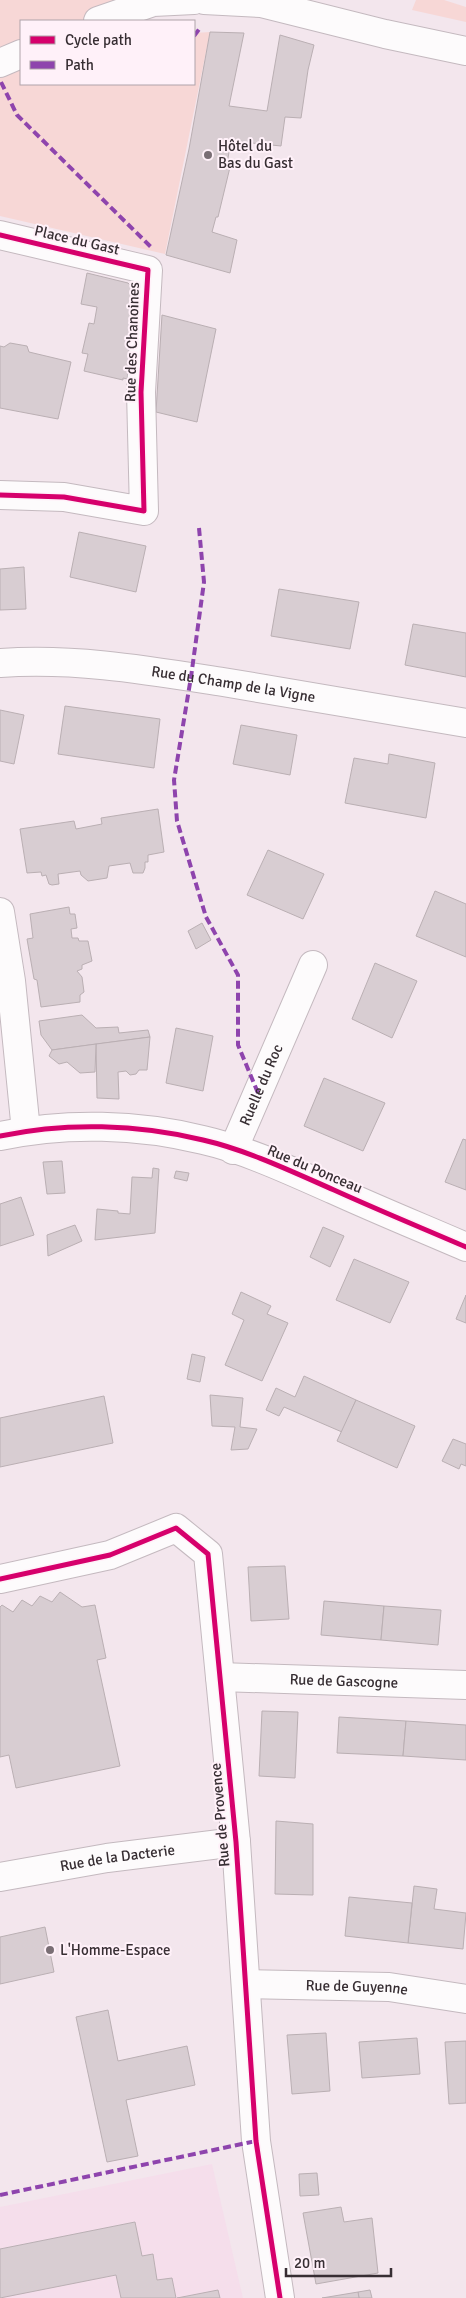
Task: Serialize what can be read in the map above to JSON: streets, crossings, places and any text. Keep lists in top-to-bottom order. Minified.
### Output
{"streets":{"street":["Place du Gast","Rue des Chanoines","Rue du Champ de la Vigne","Ruelle du Roc","Rue du Ponceau","Rue de Gascogne","Rue de Provence","Rue de la Dacterie","Rue de Guyenne"]},"crossings":[["Place du Gast","Rue des Chanoines"],["Ruelle du Roc","Rue du Ponceau"],["Rue de Gascogne","Rue de Provence"],["Rue de Provence","Rue de la Dacterie"],["Rue de Provence","Rue de Guyenne"]],"places":["Hôtel du Bas du Gast","L'Homme-Espace"],"legend":["Cycle path","Path"],"scale_bar":"20 m"}
